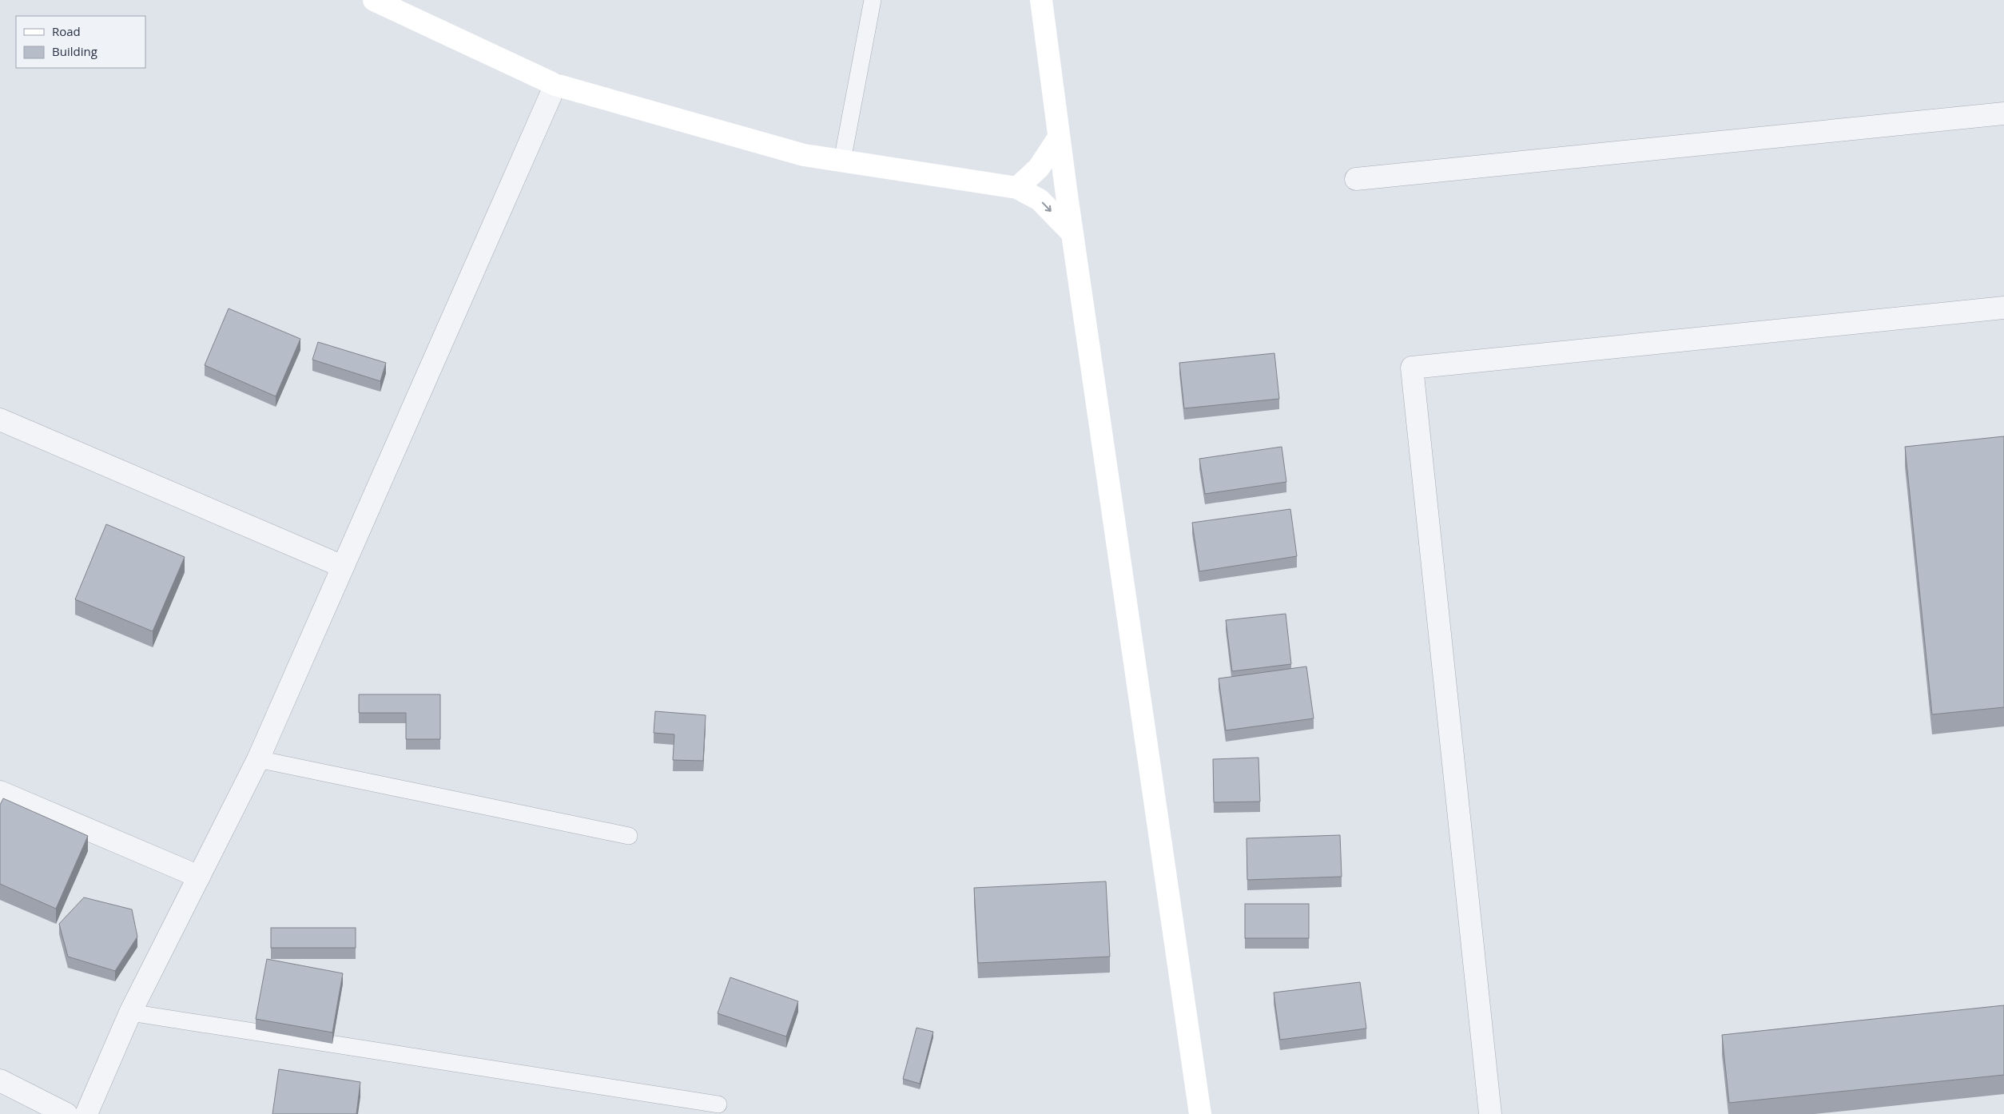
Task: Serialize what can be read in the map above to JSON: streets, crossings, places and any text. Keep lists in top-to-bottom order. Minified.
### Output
{"legend":["Road","Building"]}
